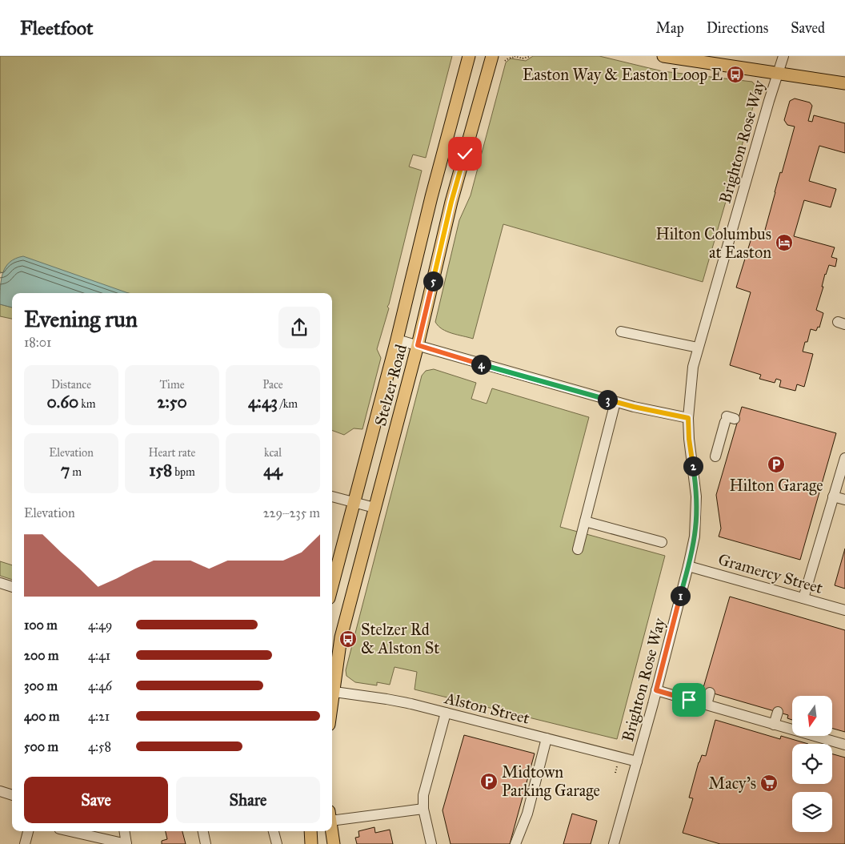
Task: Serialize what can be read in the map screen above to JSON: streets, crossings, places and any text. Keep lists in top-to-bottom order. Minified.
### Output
{"streets":{"main road":["Stelzer Road"],"street":["Brighton Rose Way","Gramercy Street","Alston Street"]},"crossings":[["Brighton Rose Way","Gramercy Street"],["Brighton Rose Way","Alston Street"]],"places":{"bus stop":["Easton Way & Easton Loop E","Stelzer Rd & Alston St"],"hotel":["Hilton Columbus at Easton"],"parking":["Hilton Garage","Midtown Parking Garage"],"supermarket":["Macy's"]},"north":"bottom","page":{"header":"Fleetfoot","nav":["Map","Directions","Saved"],"pins":["5","4","3","2","1"],"heading":["Evening run","18:01"],"stats":[["Distance","0.60 km"],["Time","2:50"],["Pace","4:43 /km"],["Elevation","7 m"],["Heart rate","158 bpm"],["kcal","44"]],"chart":["Elevation","229–235 m"],"list":[{"name":"100 m","note":"4:49"},{"name":"200 m","note":"4:41"},{"name":"300 m","note":"4:46"},{"name":"400 m","note":"4:21"},{"name":"500 m","note":"4:58"}],"buttons":["Save","Share"]}}
